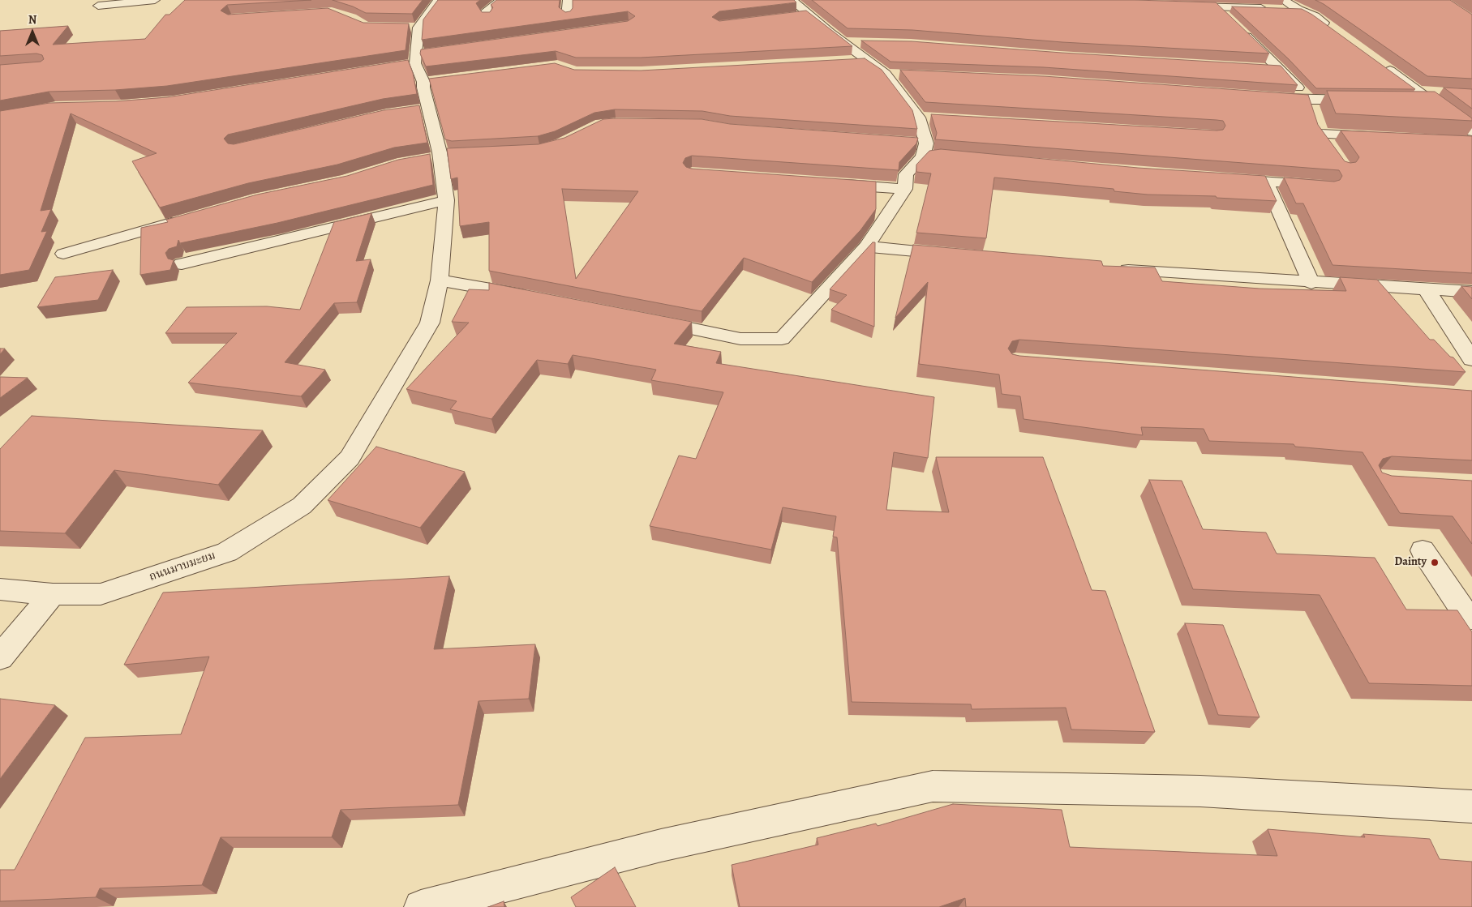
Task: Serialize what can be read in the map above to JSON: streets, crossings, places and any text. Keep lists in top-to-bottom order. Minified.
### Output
{"streets":{"street":["ถนนมาบมะยม"]},"places":["Dainty"],"north":"top"}
